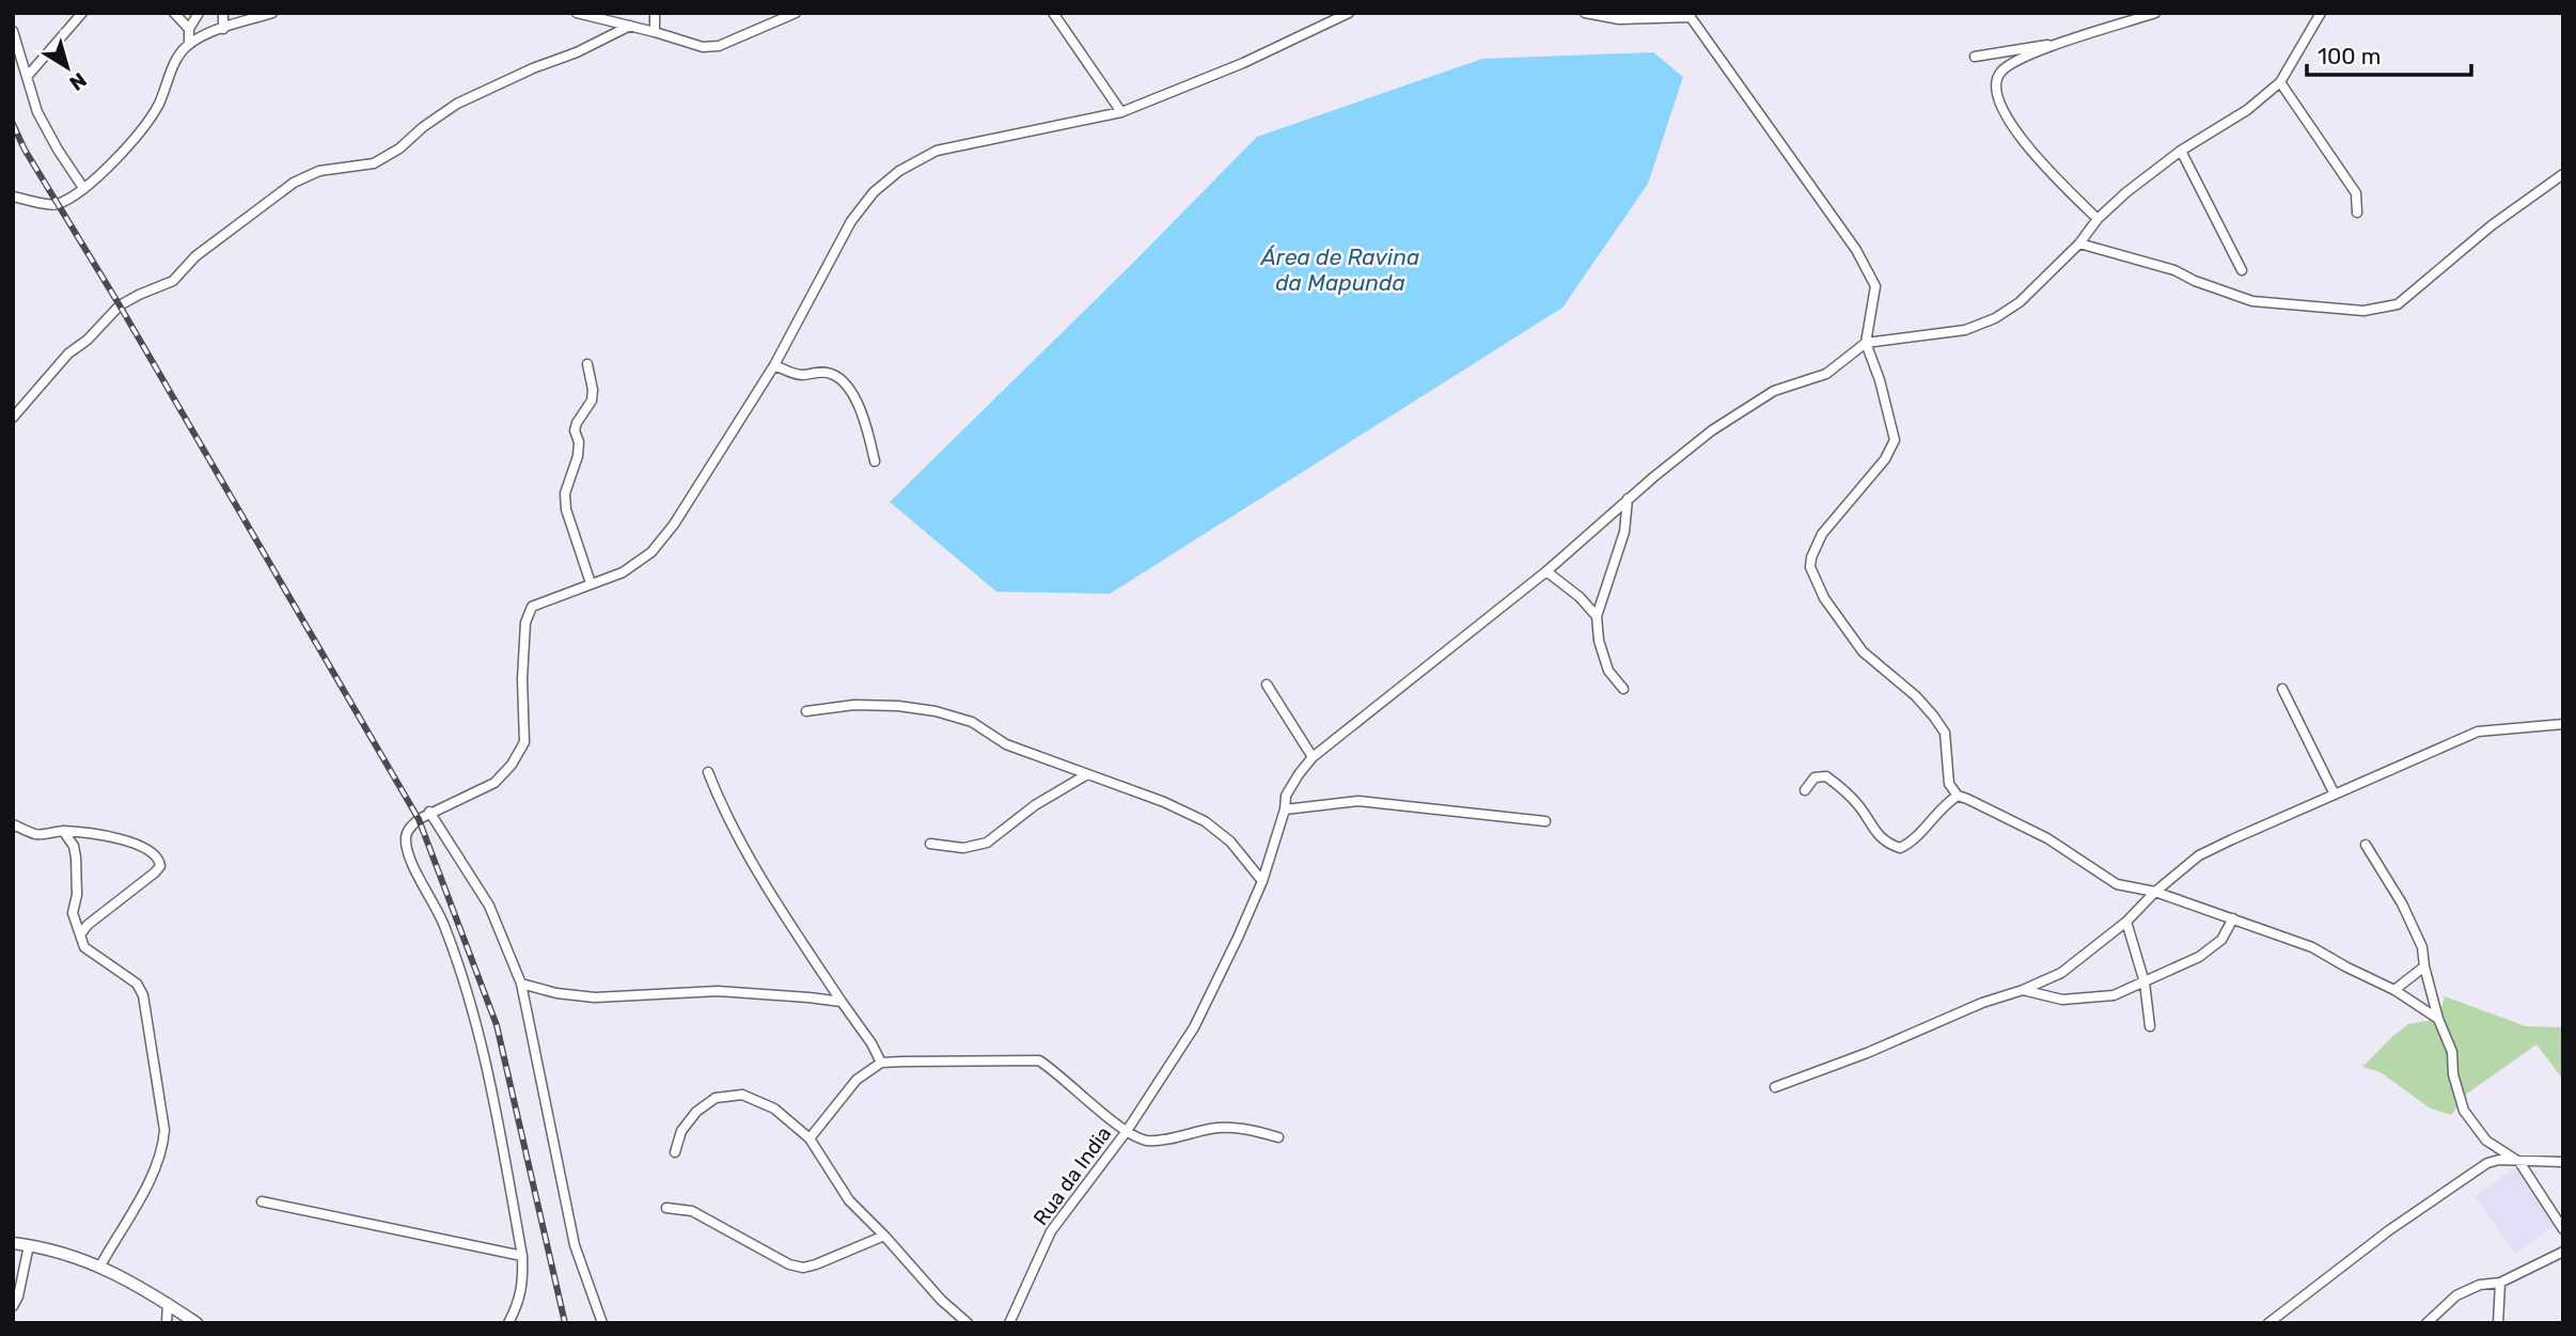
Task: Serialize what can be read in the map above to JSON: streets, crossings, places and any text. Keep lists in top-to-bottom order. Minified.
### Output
{"streets":{"street":["Rua da India"]},"water":["Área de Ravina da Mapunda"],"scale_bar":"100 m","north":"bottom right"}
